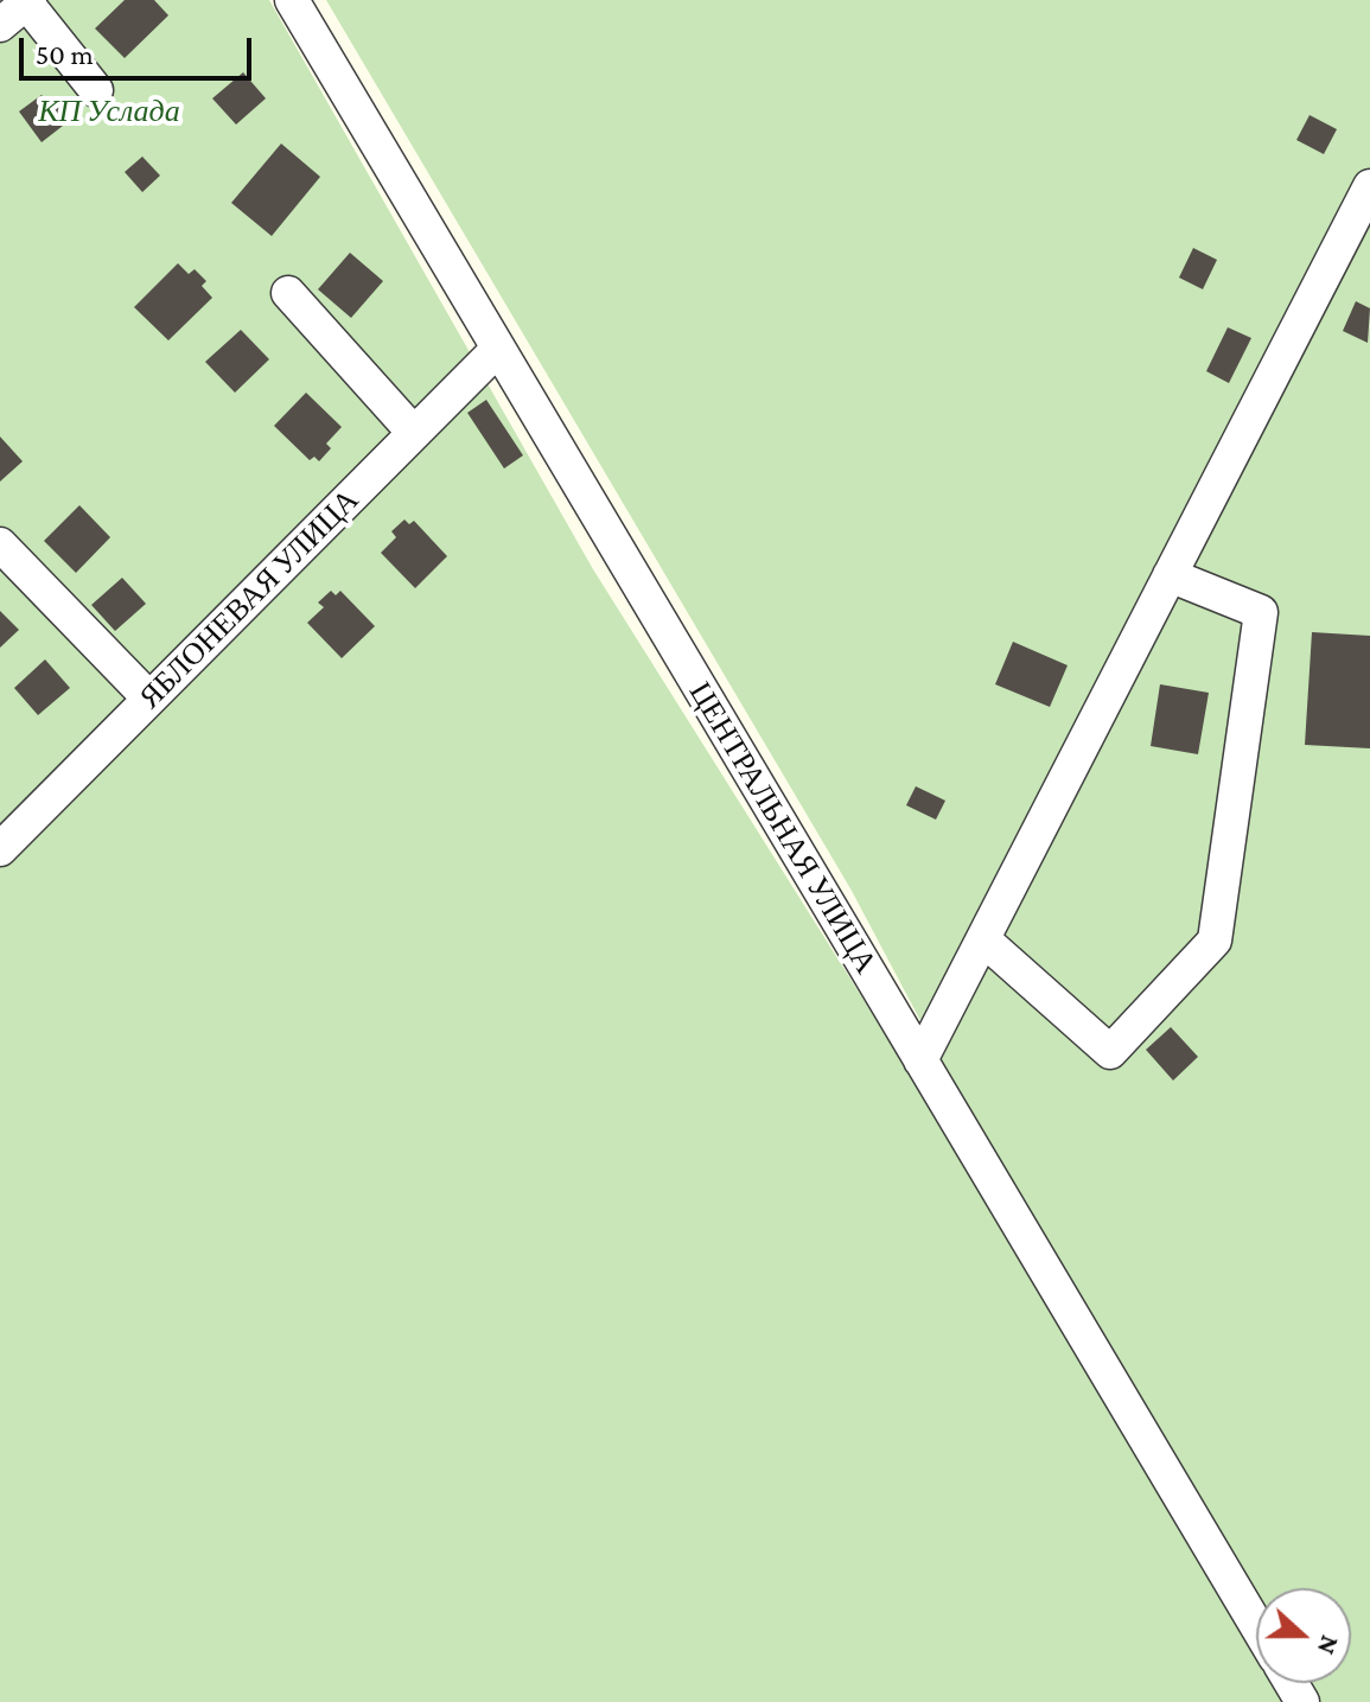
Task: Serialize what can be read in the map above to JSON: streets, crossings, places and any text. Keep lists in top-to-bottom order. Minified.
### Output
{"streets":{"street":["ЯБЛОНЕВАЯ УЛИЦА","ЦЕНТРАЛЬНАЯ УЛИЦА"]},"crossings":[["ЯБЛОНЕВАЯ УЛИЦА","ЦЕНТРАЛЬНАЯ УЛИЦА"]],"parks":["КП Услада"],"scale_bar":"50 m","north":"right"}
